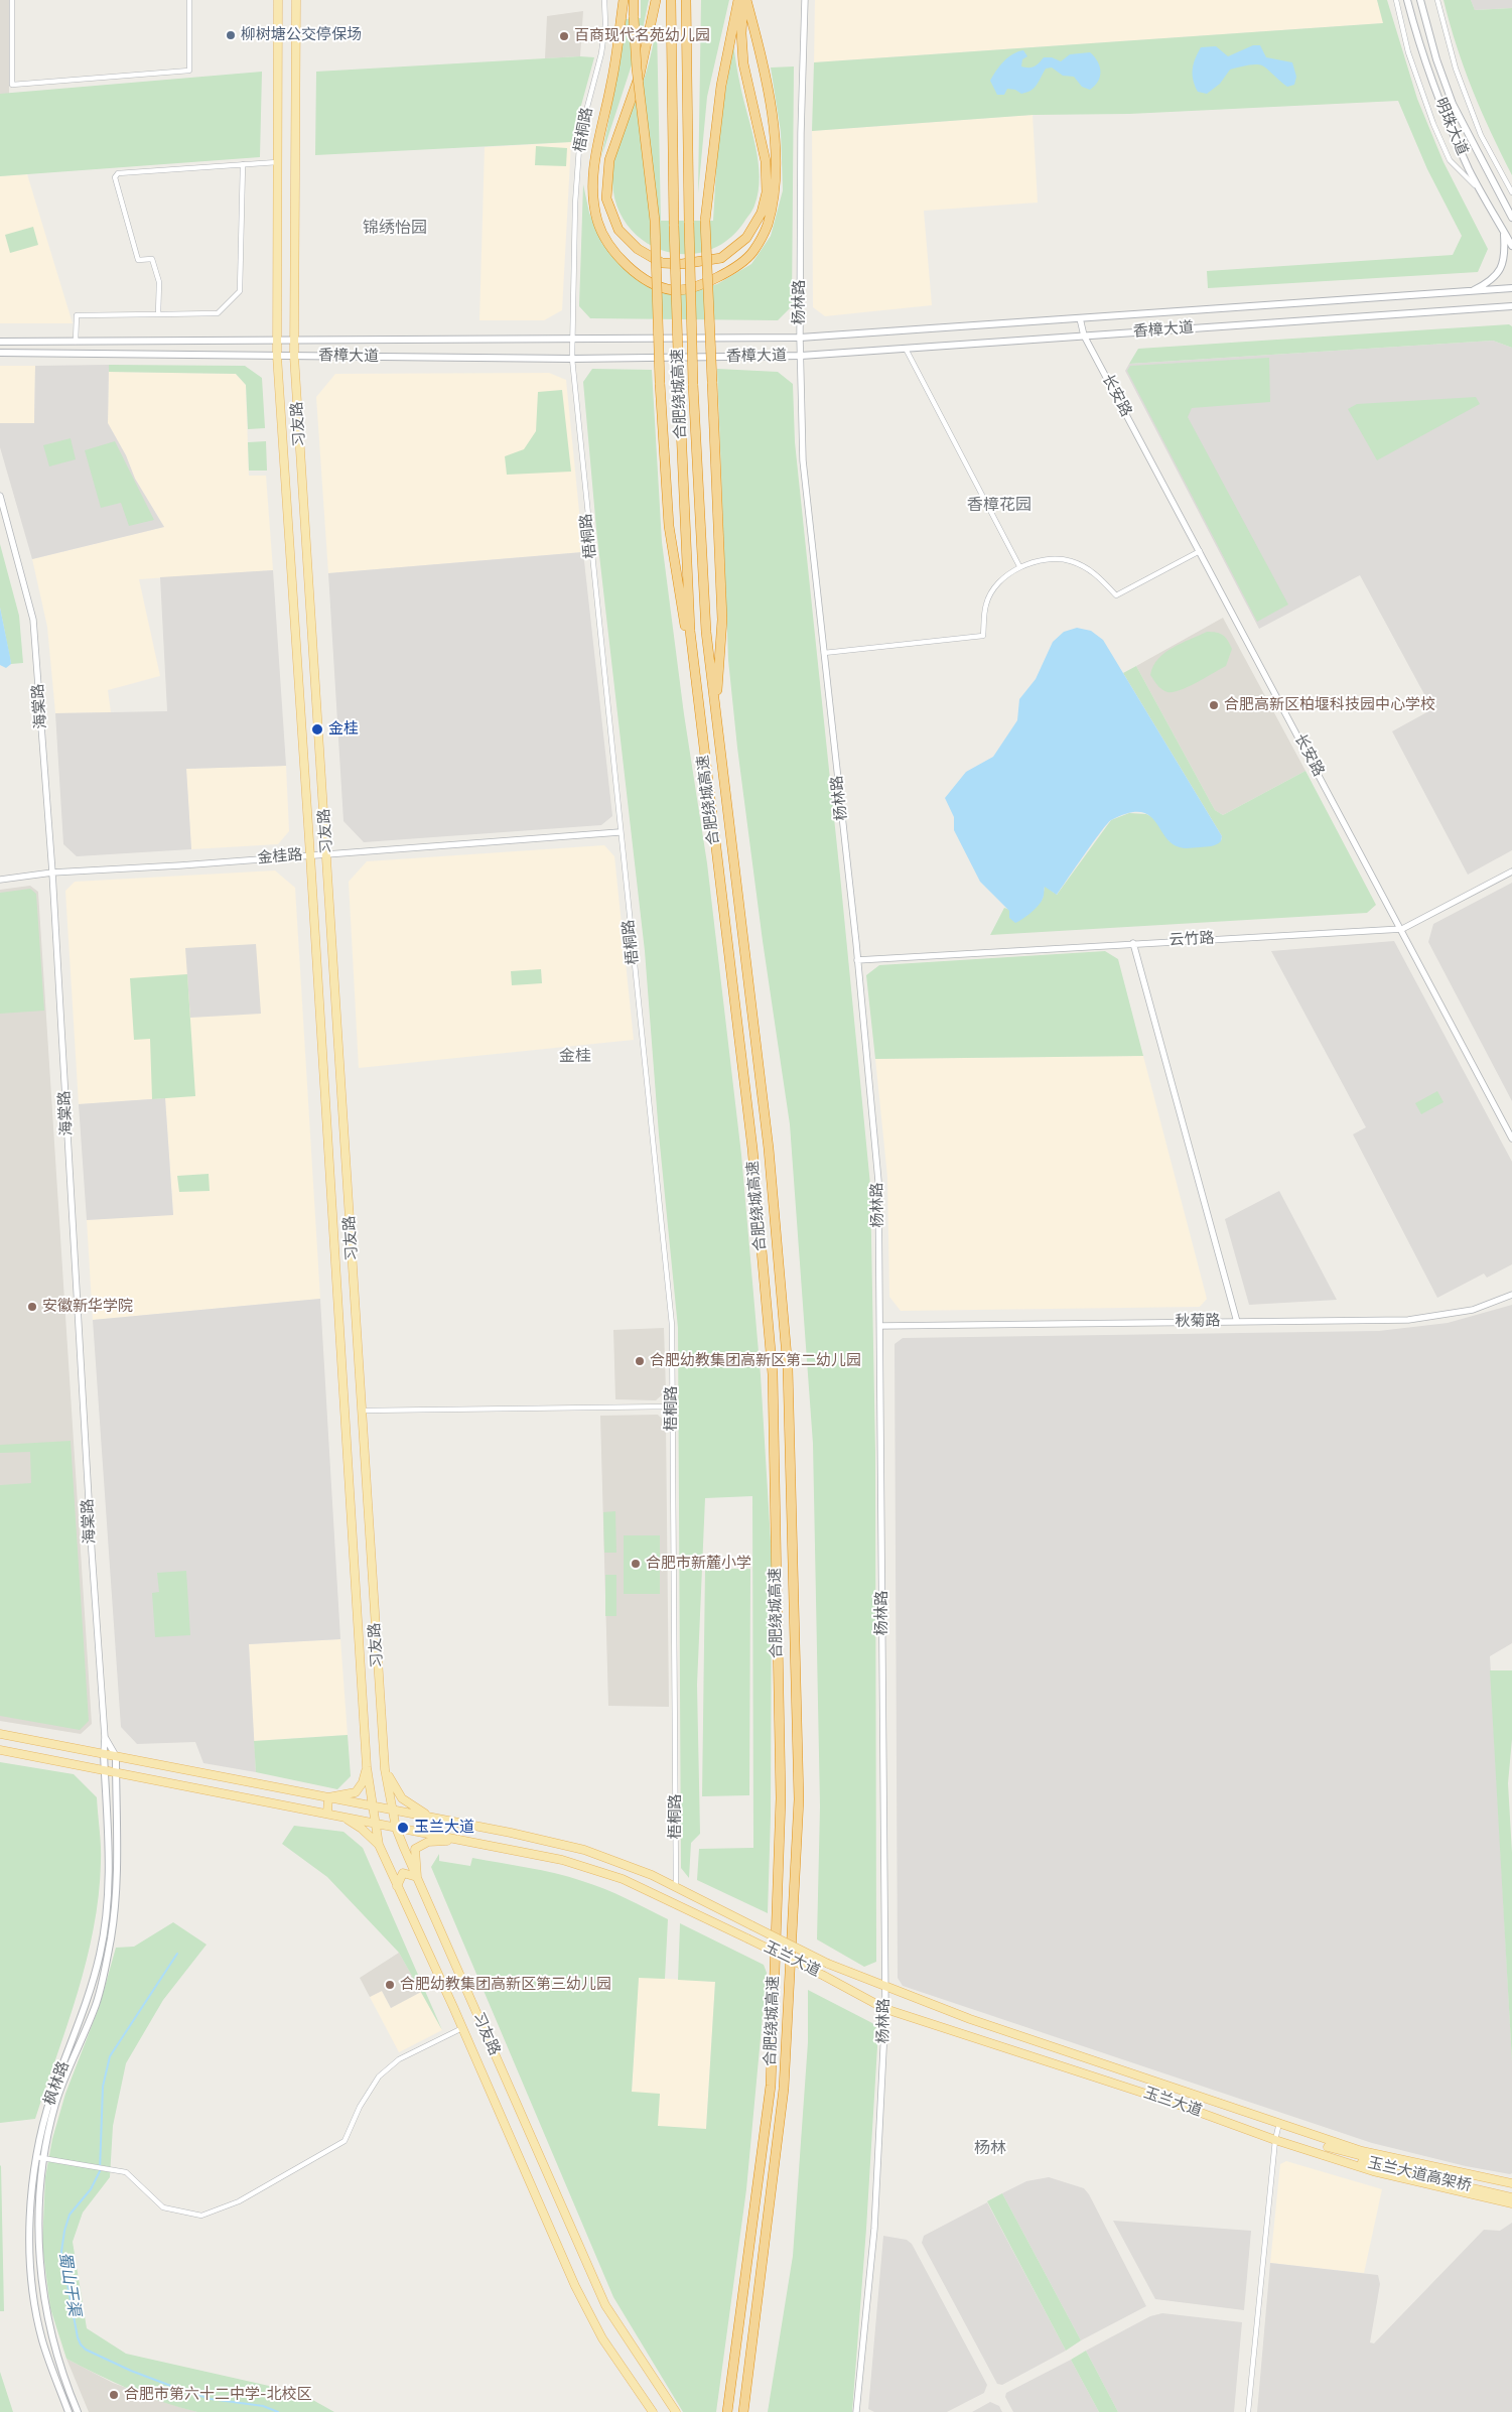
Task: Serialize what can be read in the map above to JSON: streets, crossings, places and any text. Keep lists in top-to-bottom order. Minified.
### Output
{"streets":{"highway":["合肥绕城高速"],"main road":["明珠大道","香樟大道","习友路","玉兰大道","枫林路","玉兰大道高架桥"],"street":["梧桐路","杨林路","长安路","海棠路","金桂路","云竹路","秋菊路"]},"crossings":[["梧桐路","香樟大道"],["梧桐路","金桂路"],["梧桐路","玉兰大道"],["杨林路","香樟大道"],["杨林路","云竹路"],["杨林路","秋菊路"],["杨林路","玉兰大道"],["香樟大道","长安路"],["香樟大道","习友路"],["长安路","云竹路"],["习友路","金桂路"],["习友路","玉兰大道"],["海棠路","金桂路"],["海棠路","玉兰大道"],["海棠路","枫林路"],["玉兰大道","枫林路"]],"districts":["锦绣怡园","香樟花园","金桂","杨林"],"water":["蜀山干渠"],"places":["柳树塘公交停保场","百商现代名苑幼儿园","合肥高新区柏堰科技园中心学校","金桂","安徽新华学院","合肥幼教集团高新区第二幼儿园","合肥市新麓小学","玉兰大道","合肥幼教集团高新区第三幼儿园","合肥市第六十二中学-北校区"]}
